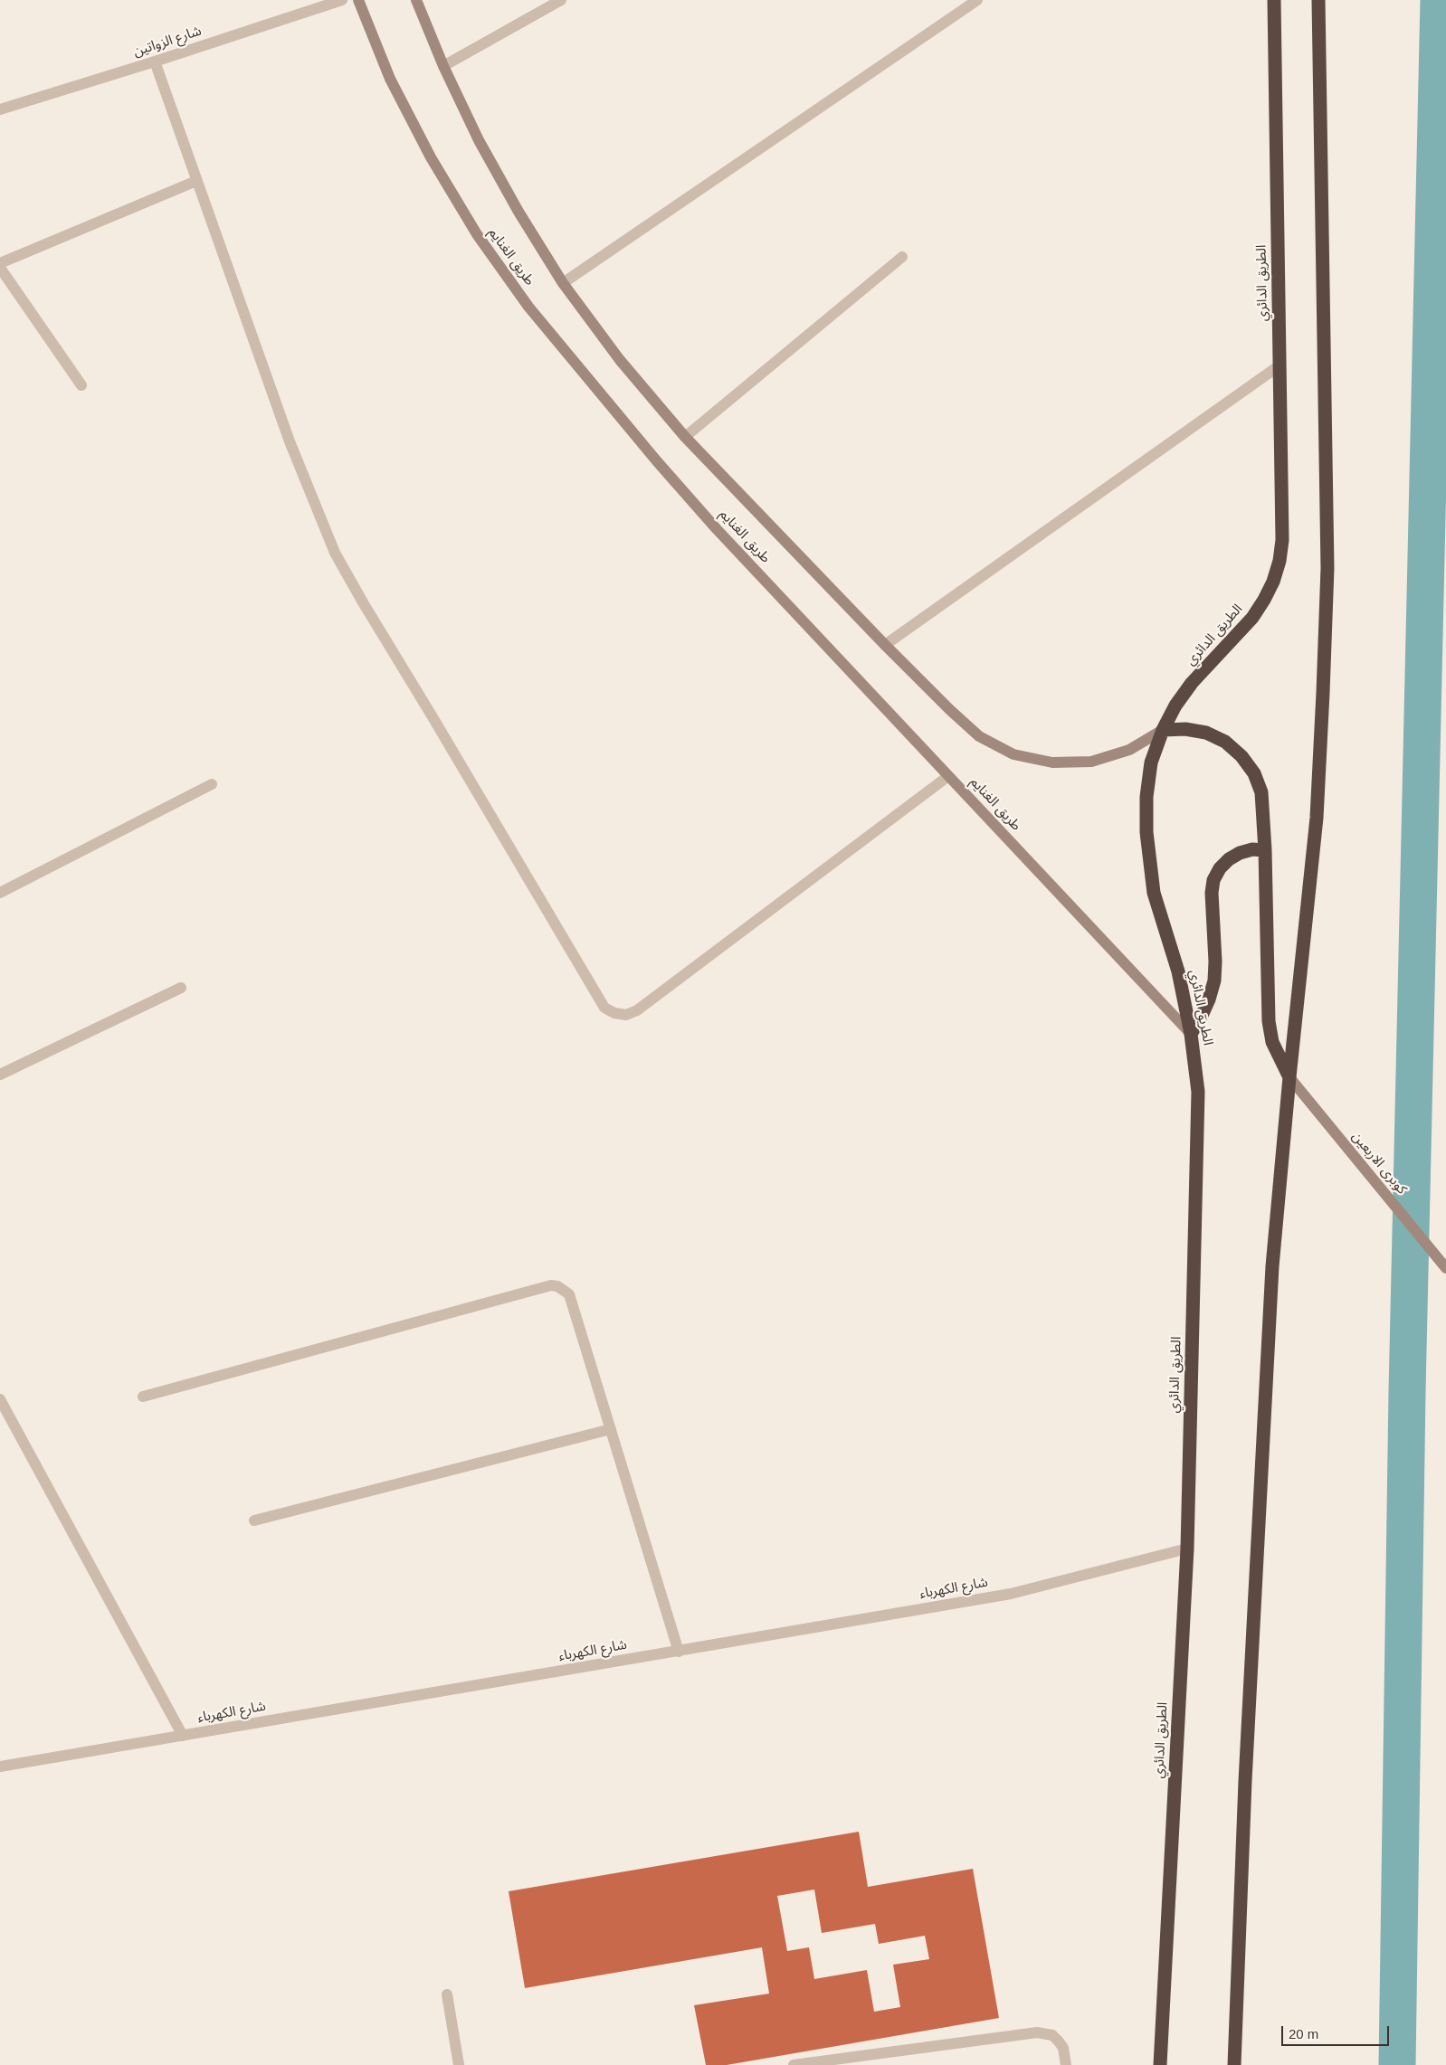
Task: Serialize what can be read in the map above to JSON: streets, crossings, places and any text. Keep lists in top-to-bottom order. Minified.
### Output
{"streets":{"highway":["الطريق الدائري"],"main road":["طريق الغنايم","كوبرى الاربعين"],"street":["شارع الزواتين","شارع الكهرباء"]},"crossings":[["طريق الغنايم","الطريق الدائري"],["الطريق الدائري","شارع الكهرباء"]],"scale_bar":"20 m"}
